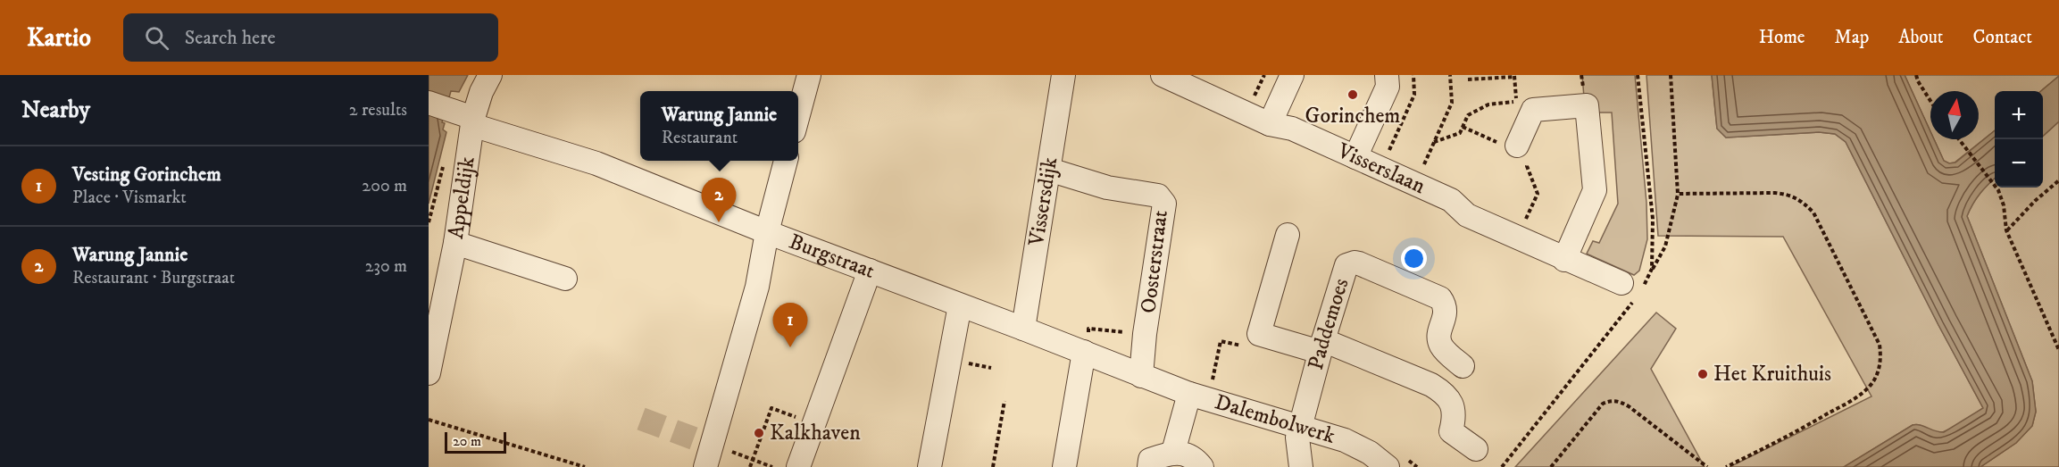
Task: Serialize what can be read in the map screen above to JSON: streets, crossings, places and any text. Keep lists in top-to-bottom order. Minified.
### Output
{"streets":{"street":["Visserslaan","Appeldijk","Vissersdijk","Burgstraat","Oosterstraat","Paddemoes","Dalembolwerk"]},"crossings":[["Appeldijk","Burgstraat"],["Vissersdijk","Burgstraat"],["Vissersdijk","Oosterstraat"],["Burgstraat","Oosterstraat"],["Burgstraat","Dalembolwerk"],["Paddemoes","Dalembolwerk"]],"places":["Gorinchem","Het Kruithuis","Kalkhaven"],"scale_bar":"20 m","north":"top","page":{"header":"Kartio","search":"Search here","nav":["Home","Map","About","Contact"],"heading":["Nearby","2 results"],"map_buttons":["+","−"],"popup":["Warung Jannie","Restaurant"],"list":[{"mark":"1","name":"Vesting Gorinchem","note":"Place · Vismarkt","value":"200 m"},{"mark":"2","name":"Warung Jannie","note":"Restaurant · Burgstraat","value":"230 m"}],"pins":["2","1"],"scale":"20 m"}}
